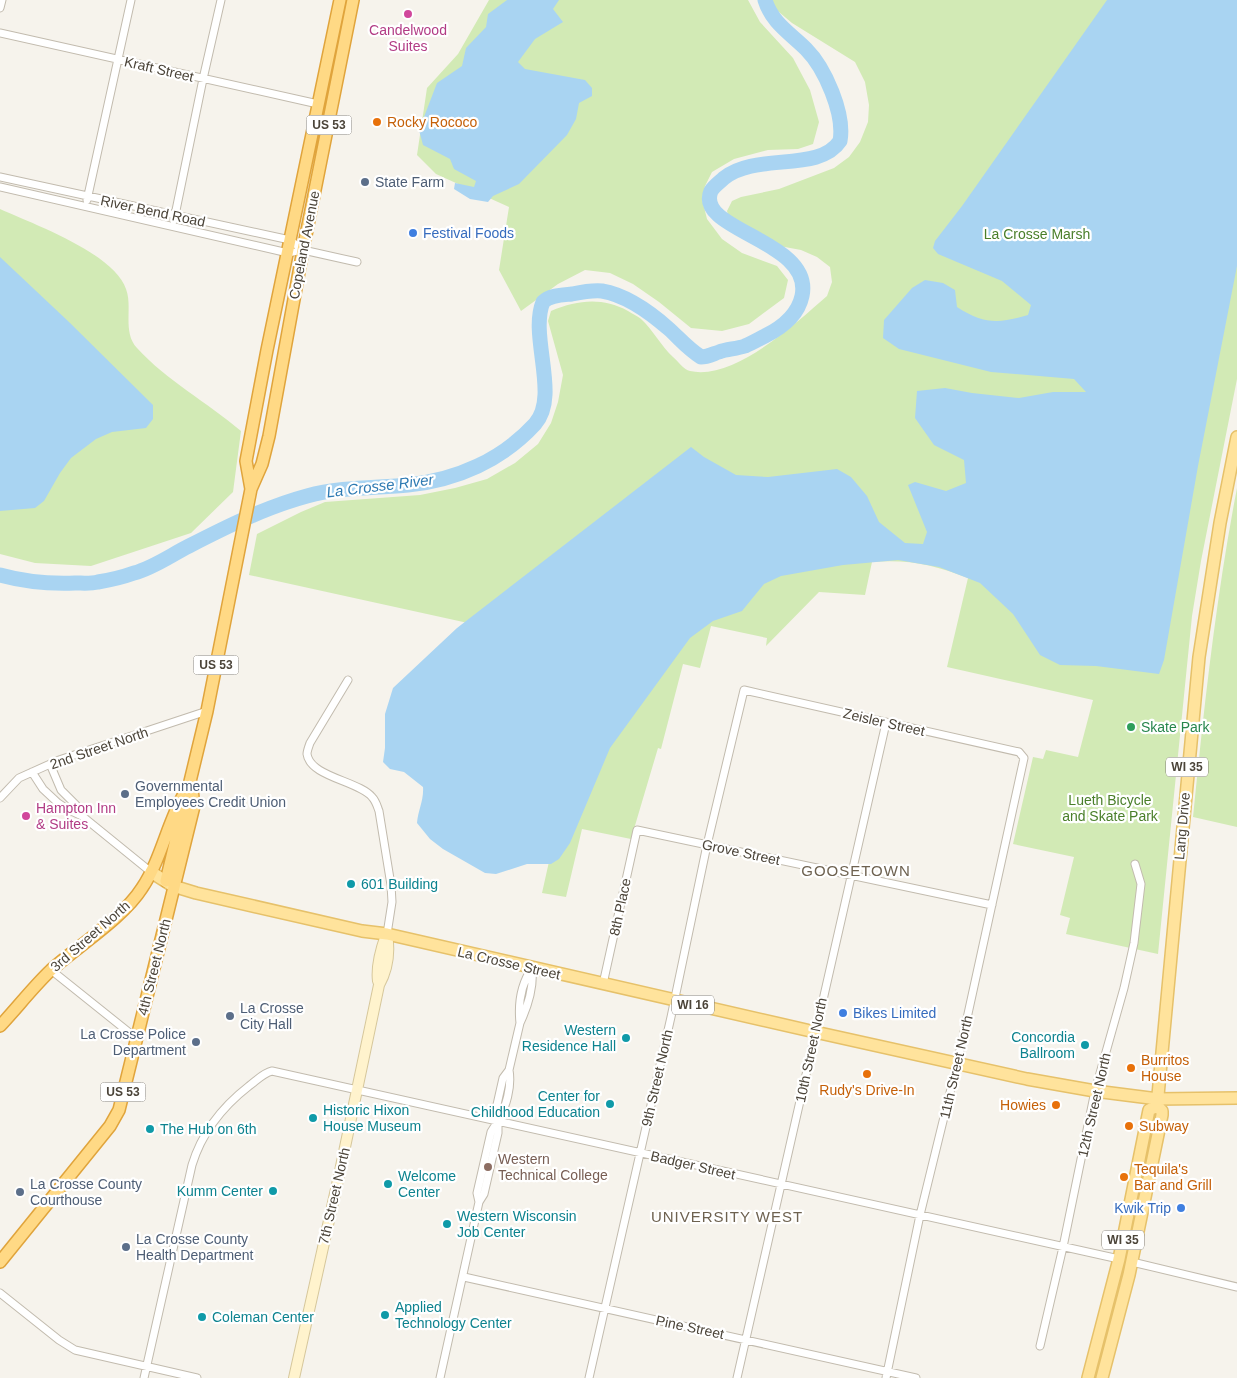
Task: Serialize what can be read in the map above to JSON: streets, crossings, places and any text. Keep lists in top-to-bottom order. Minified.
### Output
{"streets":{"highway":["US 53","Copeland Avenue","3rd Street North","4th Street North"],"main road":["WI 35","Lang Drive","La Crosse Street","WI 16","7th Street North"],"street":["Kraft Street","River Bend Road","Zeisler Street","2nd Street North","Grove Street","8th Place","10th Street North","11th Street North","9th Street North","12th Street North","Badger Street","Pine Street"]},"crossings":[["Kraft Street","Copeland Avenue"],["River Bend Road","Copeland Avenue"],["Copeland Avenue","3rd Street North"],["Zeisler Street","10th Street North"],["Zeisler Street","11th Street North"],["Zeisler Street","9th Street North"],["2nd Street North","3rd Street North"],["2nd Street North","La Crosse Street"],["WI 35","Lang Drive"],["WI 35","WI 16"],["WI 35","Badger Street"],["Lang Drive","WI 16"],["Grove Street","8th Place"],["Grove Street","10th Street North"],["Grove Street","11th Street North"],["Grove Street","9th Street North"],["8th Place","La Crosse Street"],["3rd Street North","La Crosse Street"],["3rd Street North","4th Street North"],["La Crosse Street","4th Street North"],["La Crosse Street","WI 16"],["La Crosse Street","10th Street North"],["La Crosse Street","11th Street North"],["La Crosse Street","9th Street North"],["La Crosse Street","7th Street North"],["WI 16","11th Street North"],["WI 16","12th Street North"],["10th Street North","Badger Street"],["10th Street North","Pine Street"],["11th Street North","Badger Street"],["11th Street North","Pine Street"],["9th Street North","Badger Street"],["9th Street North","Pine Street"],["12th Street North","Badger Street"],["Badger Street","7th Street North"]],"districts":["GOOSETOWN","UNIVERSITY WEST"],"water":["La Crosse River"],"parks":["La Crosse Marsh","Lueth Bicycle and Skate Park"],"places":["Candelwood Suites","Rocky Rococo","State Farm","Festival Foods","Skate Park","Governmental Employees Credit Union","Hampton Inn & Suites","601 Building","Bikes Limited","La Crosse City Hall","Western Residence Hall","La Crosse Police Department","Concordia Ballroom","Burritos House","Rudy's Drive-In","Center for Childhood Education","Howies","Historic Hixon House Museum","Subway","The Hub on 6th","Western Technical College","Tequila's Bar and Grill","Welcome Center","Kumm Center","La Crosse County Courthouse","Kwik Trip","Western Wisconsin Job Center","La Crosse County Health Department","Applied Technology Center","Coleman Center"]}
